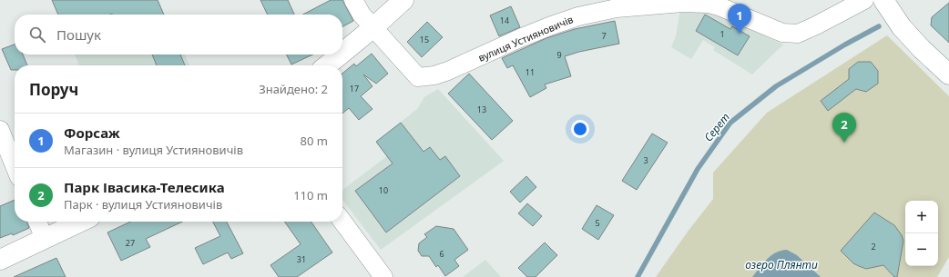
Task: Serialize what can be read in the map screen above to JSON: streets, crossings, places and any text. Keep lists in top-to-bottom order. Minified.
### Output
{"streets":{"street":["вулиця Устияновичів"]},"water":["Серет","озеро Плянти"],"house_numbers":["14","1","7","15","9","11","17","13","3","10","5","27","2","6","31"],"page":{"pins":["1","2"],"search":"Пошук","heading":["Поруч","Знайдено: 2"],"list":[{"mark":"1","name":"Форсаж","note":"Магазин · вулиця Устияновичів","value":"80 m"},{"mark":"2","name":"Парк Івасика-Телесика","note":"Парк · вулиця Устияновичів","value":"110 m"}],"map_buttons":["+","−"]}}
